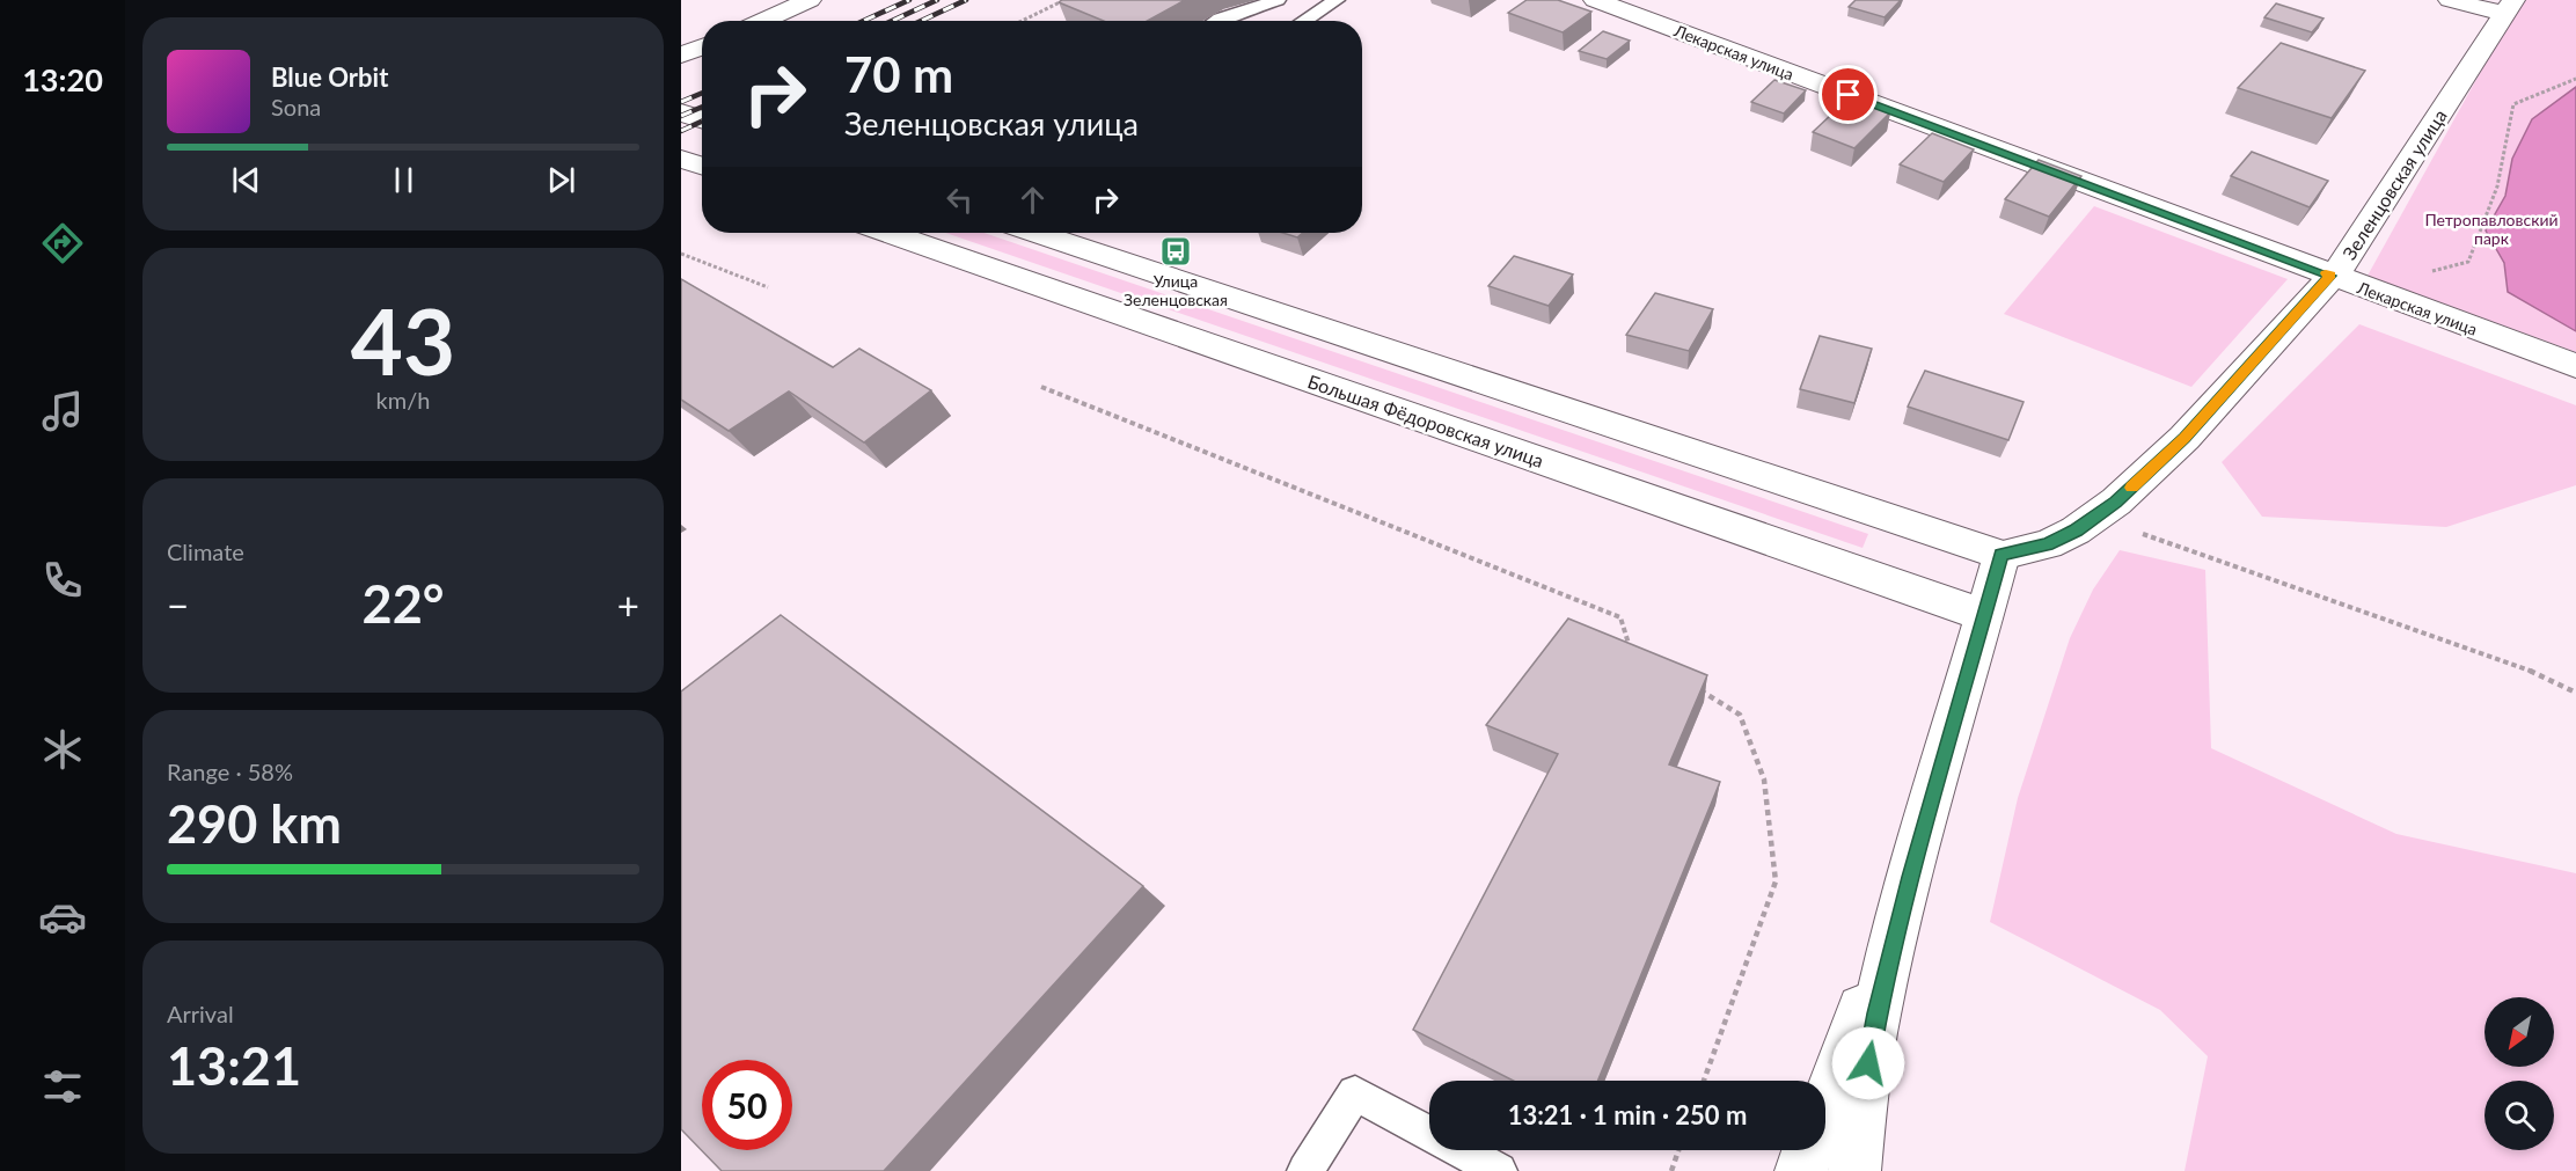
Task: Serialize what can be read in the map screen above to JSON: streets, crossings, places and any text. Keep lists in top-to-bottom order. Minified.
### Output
{"streets":{"main road":["Лекарская улица","Зеленцовская улица","Большая Фёдоровская улица"]},"crossings":[["Лекарская улица","Зеленцовская улица"]],"parks":["Петропавловский парк"],"places":{"bus stop":["Улица Зеленцовская"]},"north":"bottom left","page":{"tabs":"13:20","turn":["70 m","Зеленцовская улица"],"song":["Blue Orbit","Sona"],"tile":[["43","km/h"],"Climate",["Range · 58%","290 km"],["Arrival","13:21"]],"heat":["−","22°","+"],"limit":"50","trip":"13:21 · 1 min · 250 m"}}
